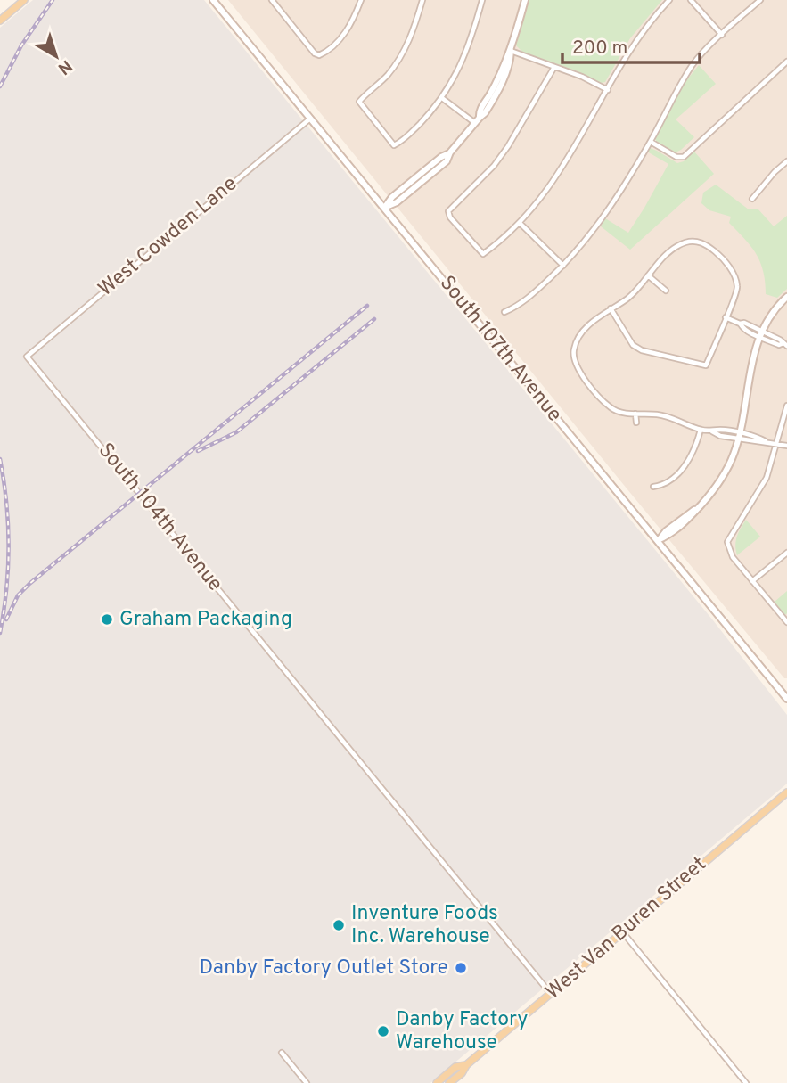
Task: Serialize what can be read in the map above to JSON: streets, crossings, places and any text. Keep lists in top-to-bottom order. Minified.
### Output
{"streets":{"main road":["South 107th Avenue","West Van Buren Street"],"street":["West Cowden Lane","South 104th Avenue"]},"crossings":[["West Cowden Lane","South 107th Avenue"],["West Cowden Lane","South 104th Avenue"],["South 104th Avenue","West Van Buren Street"]],"places":["Graham Packaging","Inventure Foods Inc. Warehouse","Danby Factory Outlet Store","Danby Factory Warehouse"],"scale_bar":"200 m","north":"bottom right"}
